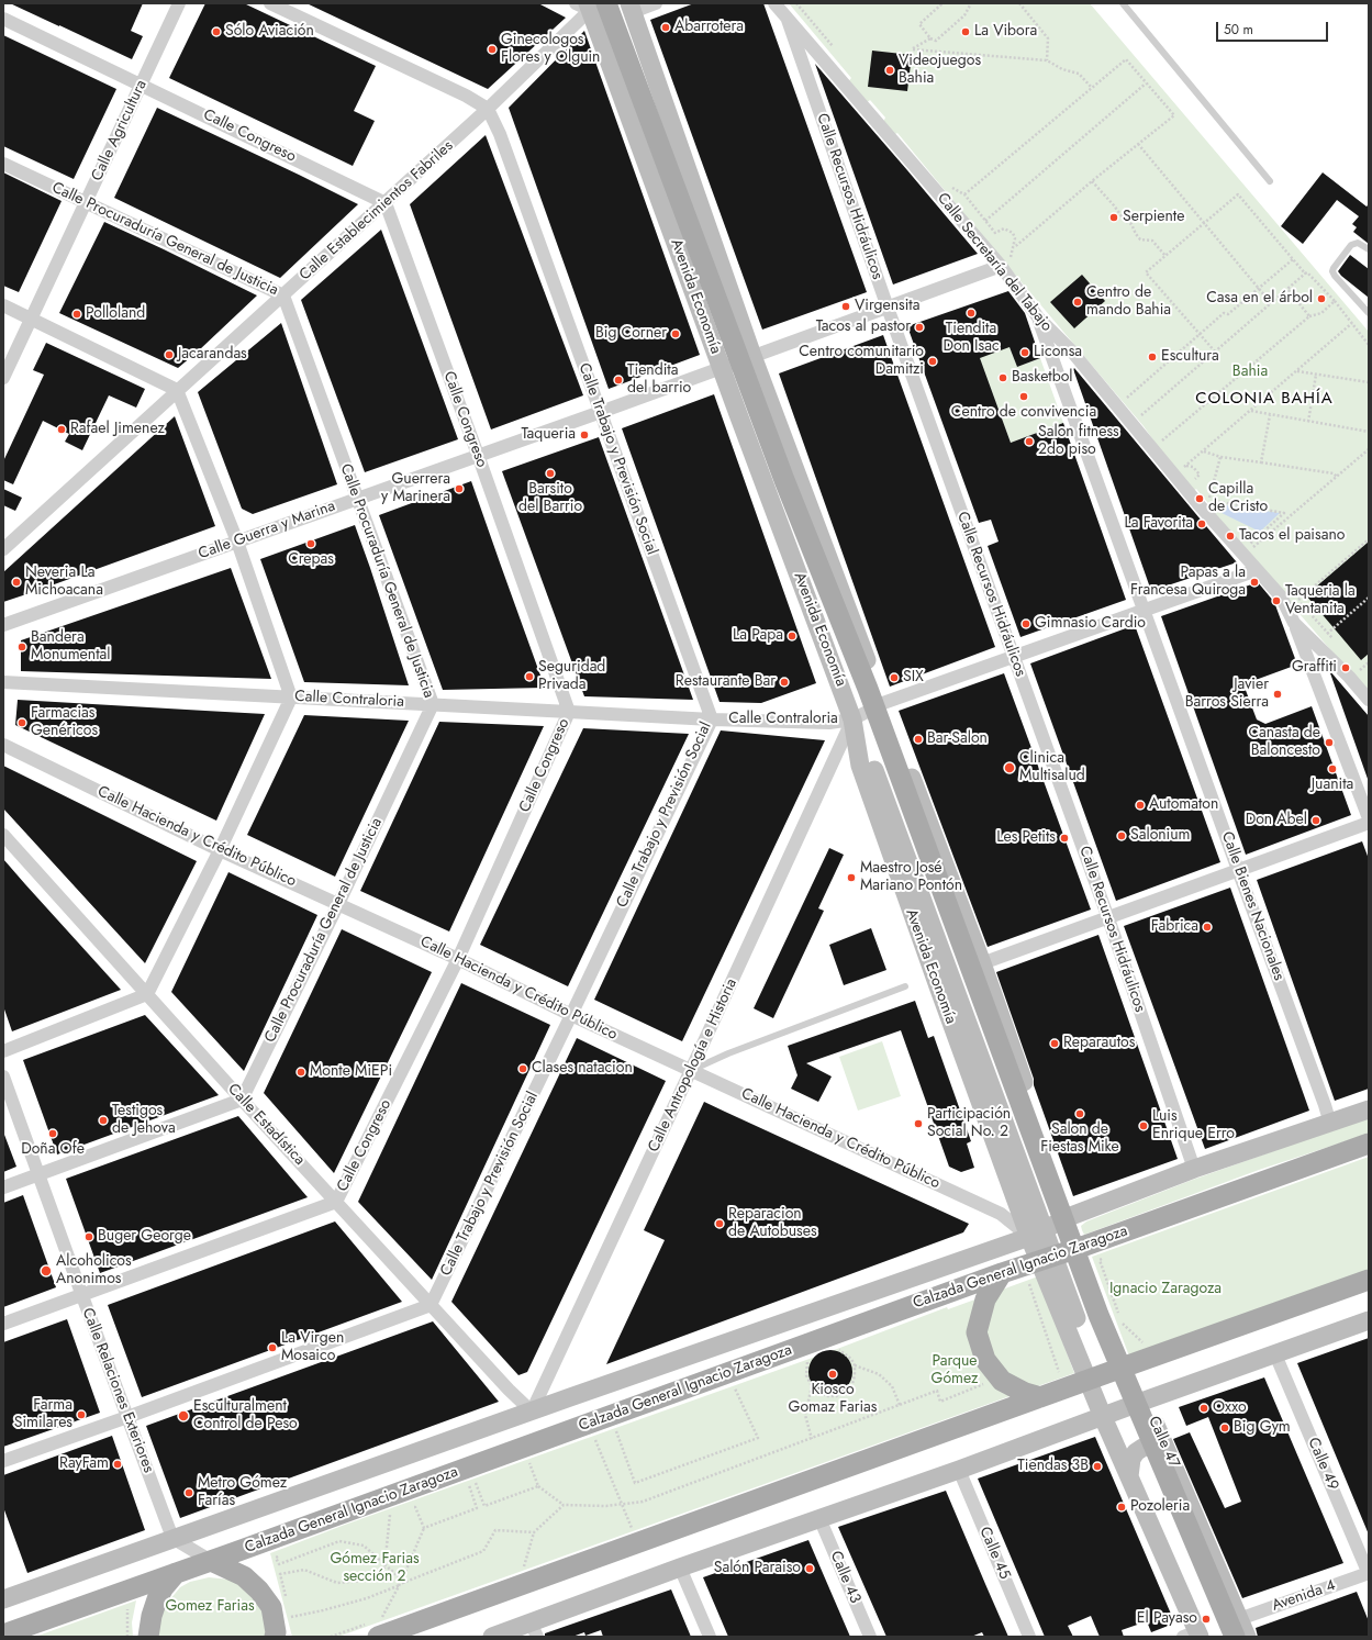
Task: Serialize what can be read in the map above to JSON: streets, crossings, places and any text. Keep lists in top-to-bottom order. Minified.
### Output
{"streets":{"main road":["Avenida Economía","Calzada General Ignacio Zaragoza","Calle 47"],"street":["Calle Agricultura","Calle Congreso","Calle Recursos Hidráulicos","Calle Establecimientos Fabriles","Calle Procuraduría General de Justicia","Calle Secretaría del Tabajo","Calle Trabajo y Previsión Social","Calle Guerra y Marina","Calle Contraloria","Calle Hacienda y Crédito Público","Calle Bienes Nacionales","Calle Antropología e Historia","Calle Estadística","Calle Relaciones Exteriores","Calle 49","Calle 45","Calle 43","Avenida 4"]},"crossings":[["Calle Agricultura","Calle Congreso"],["Calle Agricultura","Calle Procuraduría General de Justicia"],["Calle Congreso","Calle Establecimientos Fabriles"],["Calle Congreso","Calle Guerra y Marina"],["Calle Congreso","Calle Contraloria"],["Calle Congreso","Calle Hacienda y Crédito Público"],["Calle Congreso","Calle Estadística"],["Calle Congreso","Calle Relaciones Exteriores"],["Calle Recursos Hidráulicos","Calle Secretaría del Tabajo"],["Calle Recursos Hidráulicos","Calle Guerra y Marina"],["Calle Recursos Hidráulicos","Calzada General Ignacio Zaragoza"],["Calle Establecimientos Fabriles","Calle Procuraduría General de Justicia"],["Calle Establecimientos Fabriles","Avenida Economía"],["Calle Establecimientos Fabriles","Calle Trabajo y Previsión Social"],["Calle Procuraduría General de Justicia","Calle Guerra y Marina"],["Calle Procuraduría General de Justicia","Calle Contraloria"],["Calle Procuraduría General de Justicia","Calle Hacienda y Crédito Público"],["Calle Procuraduría General de Justicia","Calle Estadística"],["Calle Secretaría del Tabajo","Calle Guerra y Marina"],["Calle Secretaría del Tabajo","Calle Bienes Nacionales"],["Avenida Economía","Calle Guerra y Marina"],["Avenida Economía","Calle Contraloria"],["Avenida Economía","Calle Hacienda y Crédito Público"],["Avenida Economía","Calle Antropología e Historia"],["Avenida Economía","Calzada General Ignacio Zaragoza"],["Calle Trabajo y Previsión Social","Calle Guerra y Marina"],["Calle Trabajo y Previsión Social","Calle Contraloria"],["Calle Trabajo y Previsión Social","Calle Hacienda y Crédito Público"],["Calle Trabajo y Previsión Social","Calle Estadística"],["Calle Contraloria","Calle Antropología e Historia"],["Calle Hacienda y Crédito Público","Calle Antropología e Historia"],["Calle Hacienda y Crédito Público","Calzada General Ignacio Zaragoza"],["Calle Bienes Nacionales","Calzada General Ignacio Zaragoza"],["Calle Antropología e Historia","Calle Estadística"],["Calle Antropología e Historia","Calzada General Ignacio Zaragoza"],["Calle Estadística","Calzada General Ignacio Zaragoza"],["Calzada General Ignacio Zaragoza","Calle Relaciones Exteriores"],["Calzada General Ignacio Zaragoza","Calle 47"],["Calle 47","Avenida 4"],["Calle 49","Avenida 4"]],"districts":["COLONIA BAHÍA"],"parks":["Bahia","Ignacio Zaragoza","Parque Gómez","Gómez Farias sección 2","Gomez Farias"],"places":["Abarrotera","Sólo Aviación","La Vibora","Ginecologos Flores y Olguin","Videojuegos Bahia","Serpiente","Casa en el árbol","Centro de mando Bahia","Virgensita","Tiendita Don Isac","Polloland","Tacos al pastor","Big Corner","Liconsa","Jacarandas","Escultura","Centro comunitario Damitzi","Basketbol","Tiendita del barrio","Centro de convivencia","Rafael Jimenez","Taqueria","Salon fitness 2do piso","Barsito del Barrio","Guerrera y Marinera","Capilla de Cristo","La Favorita","Tacos el paisano","Crepas","Neveria La Michoacana","Papas a la Francesa Quiroga","Taqueria la Ventanita","Gimnasio Cardio","La Papa","Bandera Monumental","Graffiti","Seguridad Privada","SIX","Restaurante Bar","Javier Barros Sierra","Farmacias Genéricos","Bar-Salon","Canasta de Baloncesto","Clinica Multisalud","Juanita","Automaton","Don Abel","Salonium","Les Petits","Maestro José Mariano Pontón","Fabrica","Reparautos","Clases natacion","Monte MiEPi","Salon de Fiestas Mike","Testigos de Jehova","Participación Social No. 2","Luis Enrique Erro","Doña Ofe","Reparacion de Autobuses","Buger George","Alcoholicos Anonimos","La Virgen Mosaico","Kiosco Gomaz Farias","Oxxo","Farma Similares","Esculturalment Control de Peso","Big Gym","RayFam","Tiendas 3B","Metro Gómez Farías","Pozoleria","Salón Paraiso","El Payaso"],"scale_bar":"50 m"}
